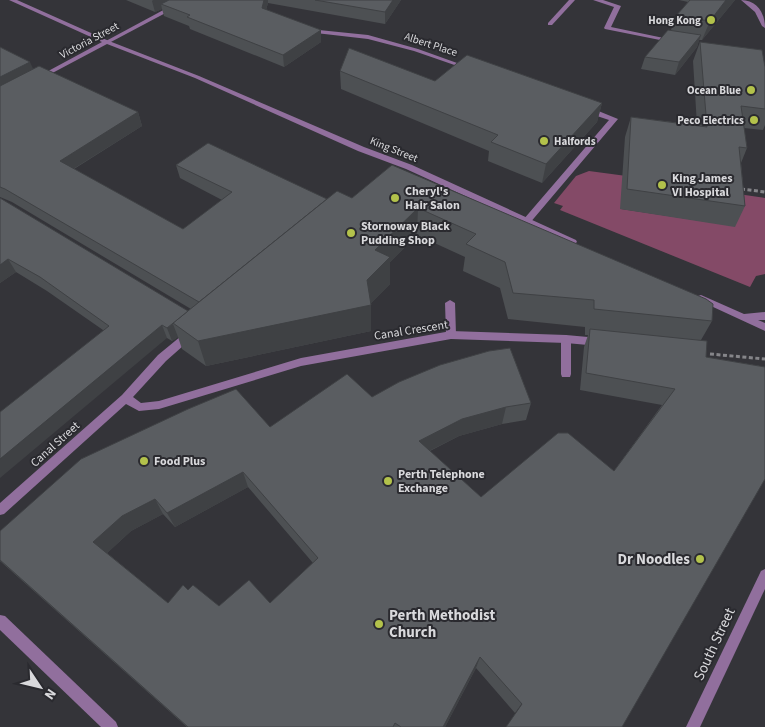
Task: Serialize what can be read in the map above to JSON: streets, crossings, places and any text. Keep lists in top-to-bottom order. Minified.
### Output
{"streets":{"street":["Victoria Street","Albert Place","King Street","Canal Crescent","Canal Street","South Street"]},"crossings":[["Victoria Street","King Street"],["Canal Crescent","Canal Street"]],"places":["Hong Kong","Ocean Blue","Peco Electrics","Halfords","King James VI Hospital","Cheryl's Hair Salon","Stornoway Black Pudding Shop","Food Plus","Perth Telephone Exchange","Dr Noodles","Perth Methodist Church"],"north":"bottom right"}
